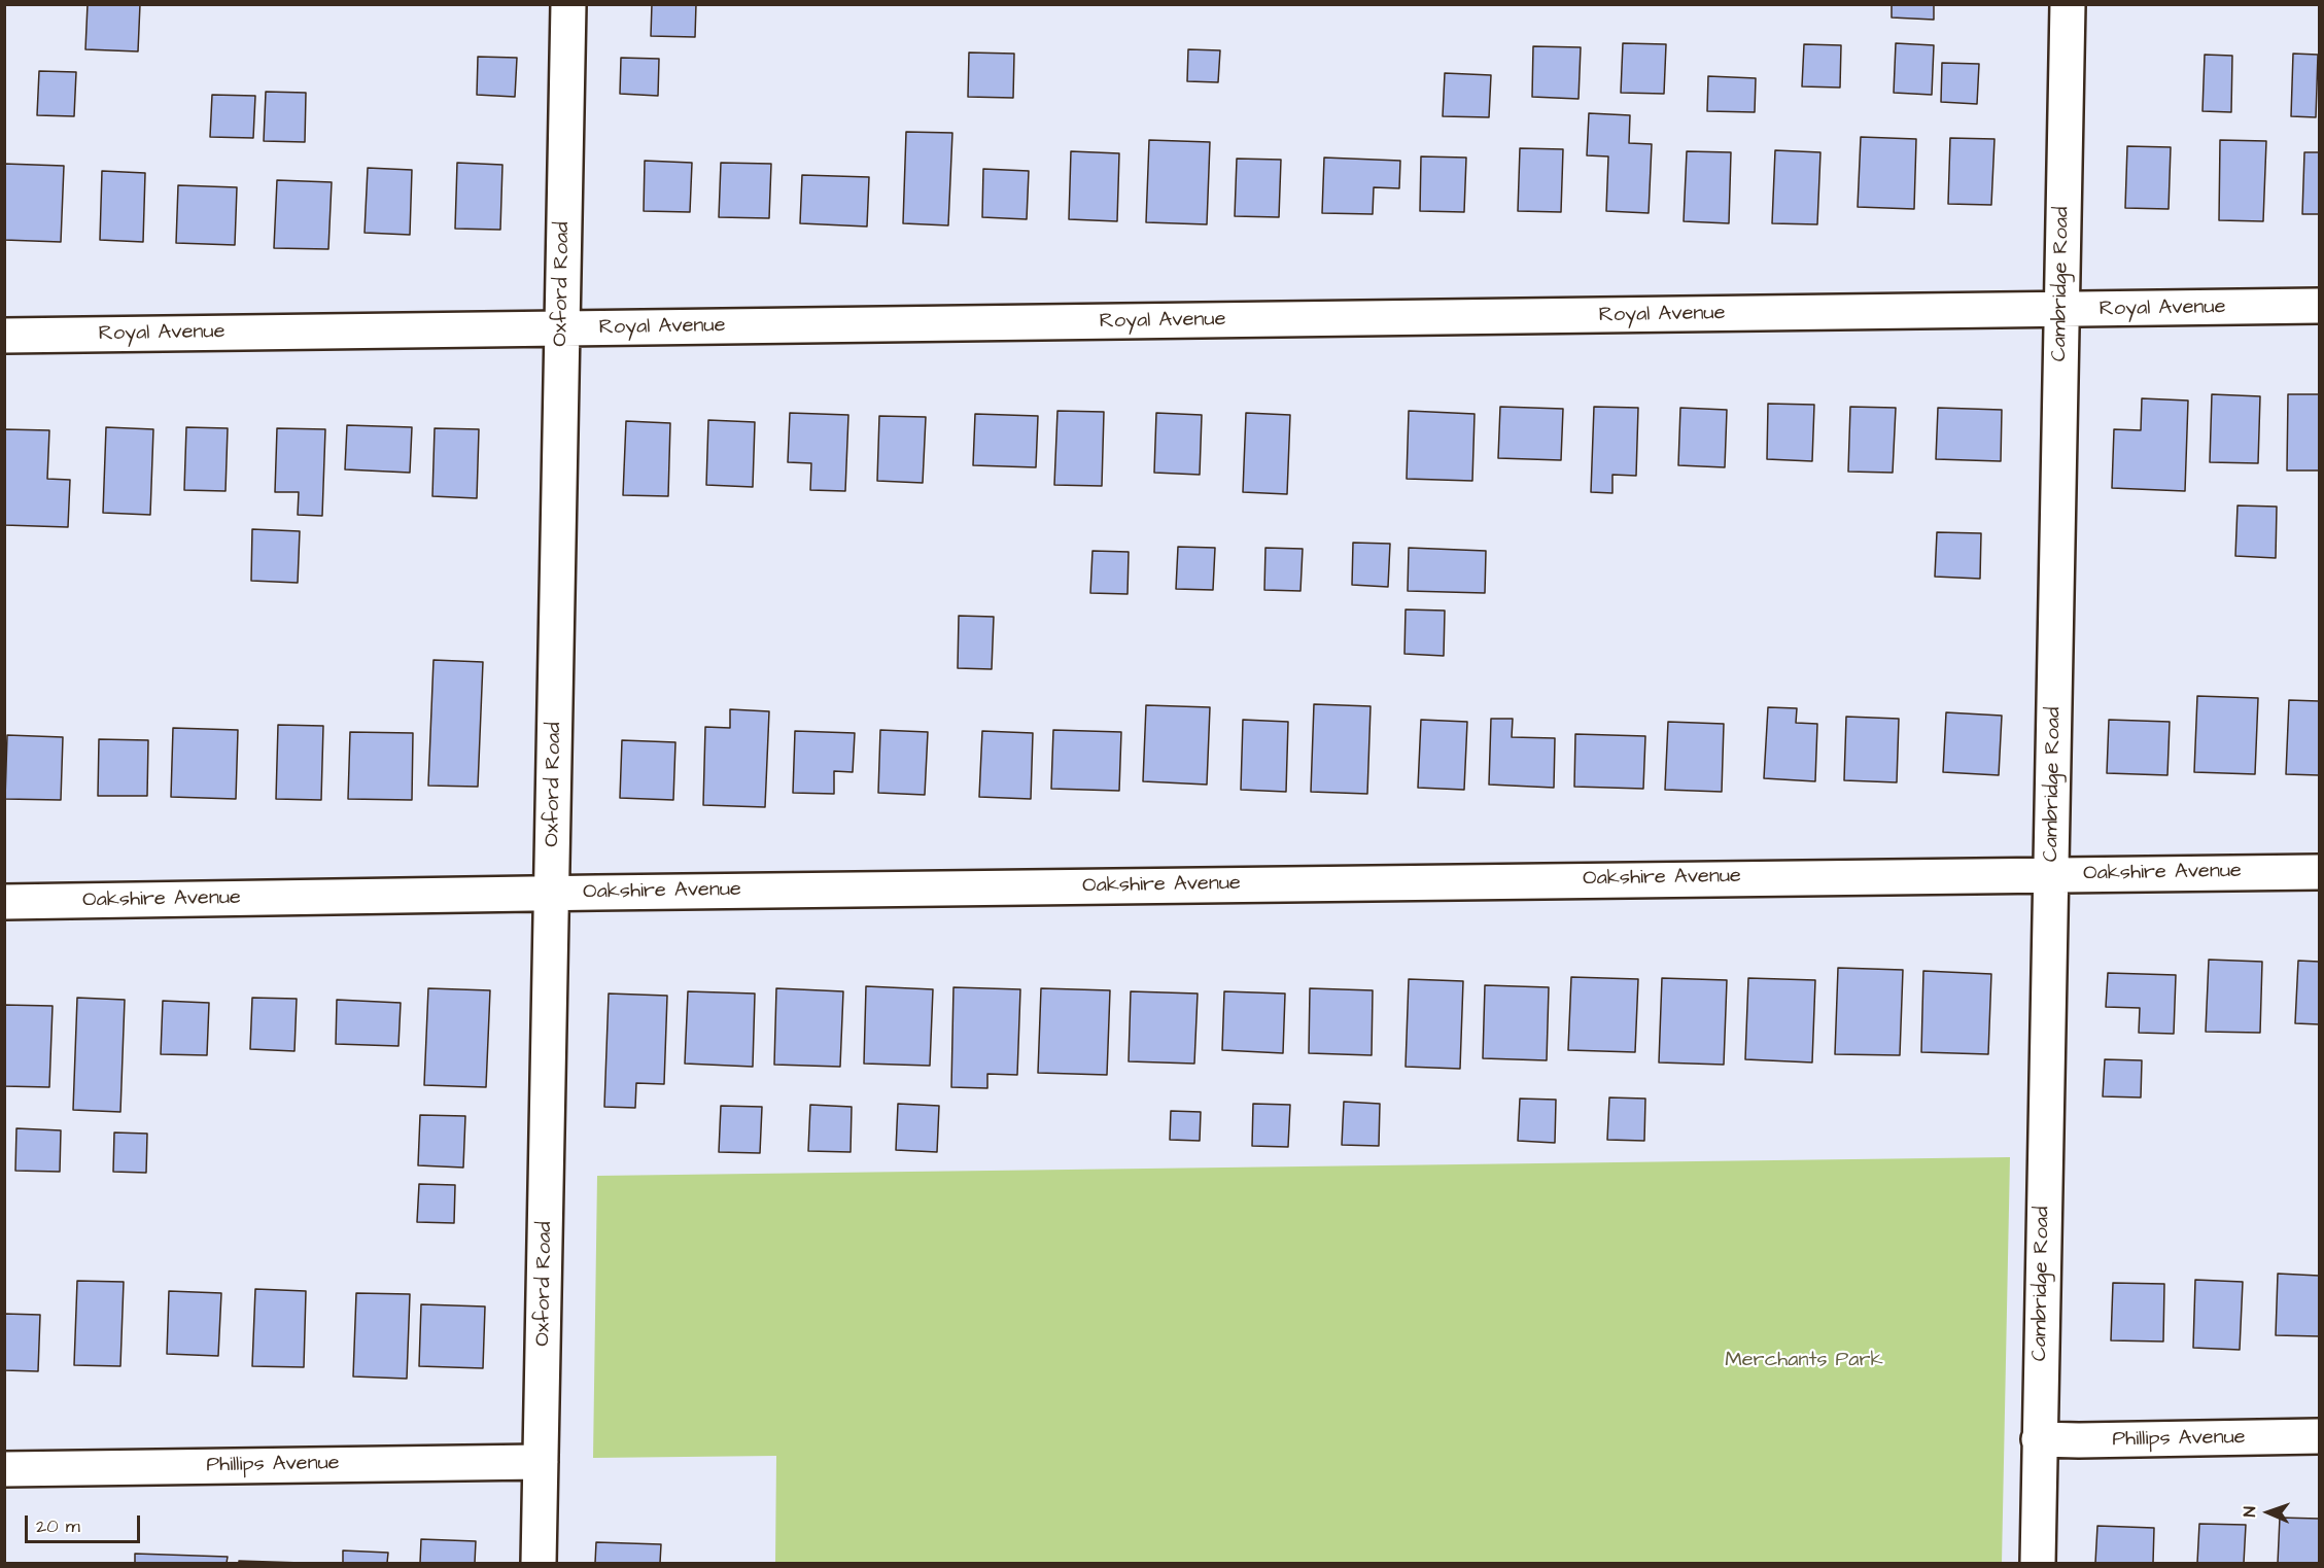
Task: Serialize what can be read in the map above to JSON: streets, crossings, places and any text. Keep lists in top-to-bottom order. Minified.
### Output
{"streets":{"street":["Oxford Road","Cambridge Road","Royal Avenue","Oakshire Avenue","Phillips Avenue"]},"crossings":[["Oxford Road","Royal Avenue"],["Oxford Road","Oakshire Avenue"],["Oxford Road","Phillips Avenue"],["Cambridge Road","Royal Avenue"],["Cambridge Road","Oakshire Avenue"],["Cambridge Road","Phillips Avenue"]],"parks":["Merchants Park"],"scale_bar":"20 m","north":"left"}
